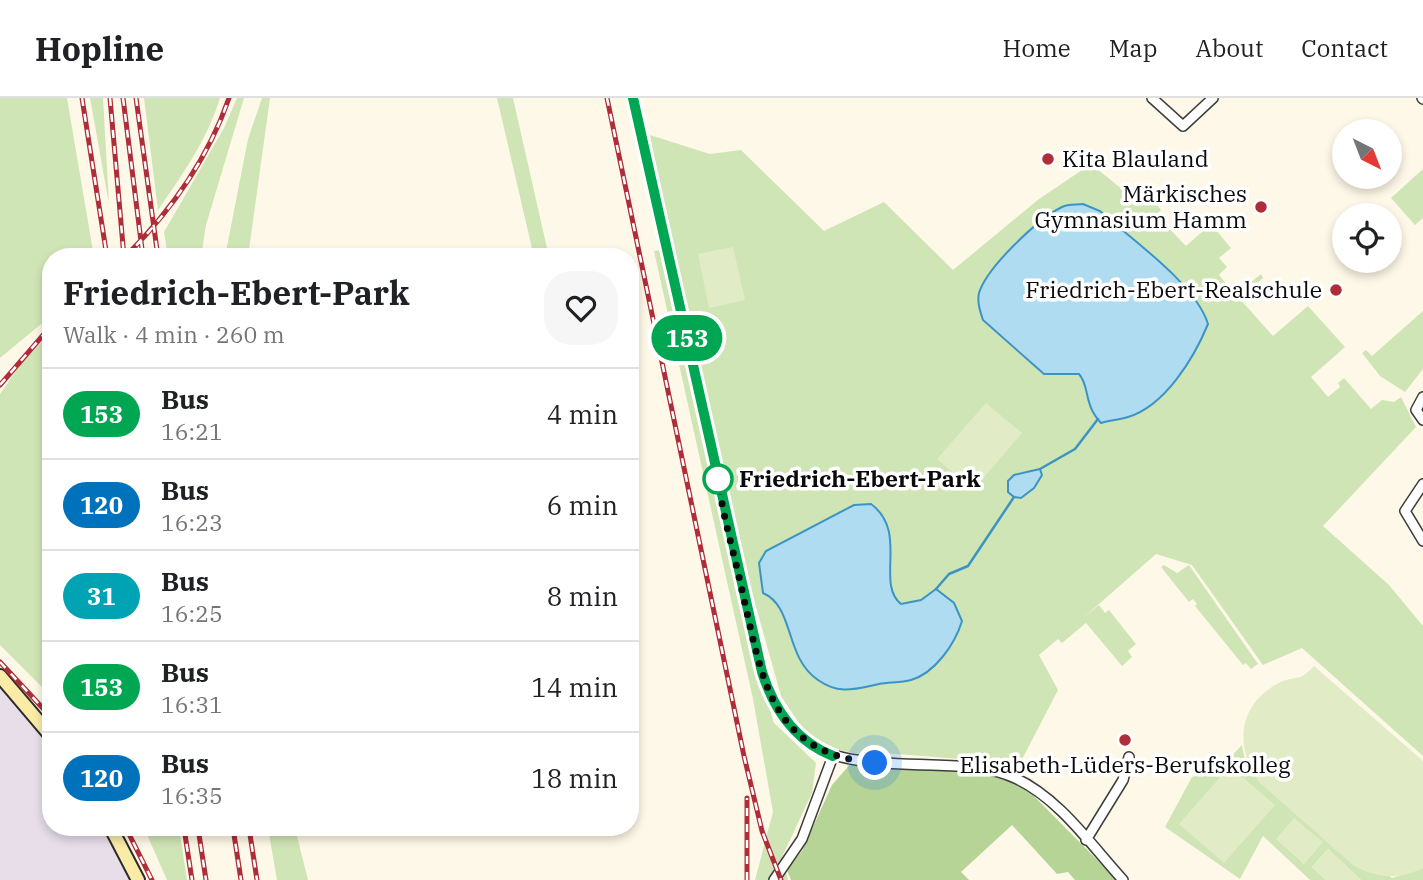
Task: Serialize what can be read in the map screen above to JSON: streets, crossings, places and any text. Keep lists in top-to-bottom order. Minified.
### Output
{"places":["Kita Blauland","Märkisches Gymnasium Hamm","Friedrich-Ebert-Realschule","Friedrich-Ebert-Park","Elisabeth-Lüders-Berufskolleg"],"lines":["bus line 153"],"north":"bottom right","page":{"header":"Hopline","nav":["Home","Map","About","Contact"],"on_map":"153","heading":["Friedrich-Ebert-Park","Walk · 4 min · 260 m"],"list":[{"mark":"153","name":"Bus","note":"16:21","value":"4 min"},{"mark":"120","name":"Bus","note":"16:23","value":"6 min"},{"mark":"31","name":"Bus","note":"16:25","value":"8 min"},{"mark":"153","name":"Bus","note":"16:31","value":"14 min"},{"mark":"120","name":"Bus","note":"16:35","value":"18 min"}]}}
